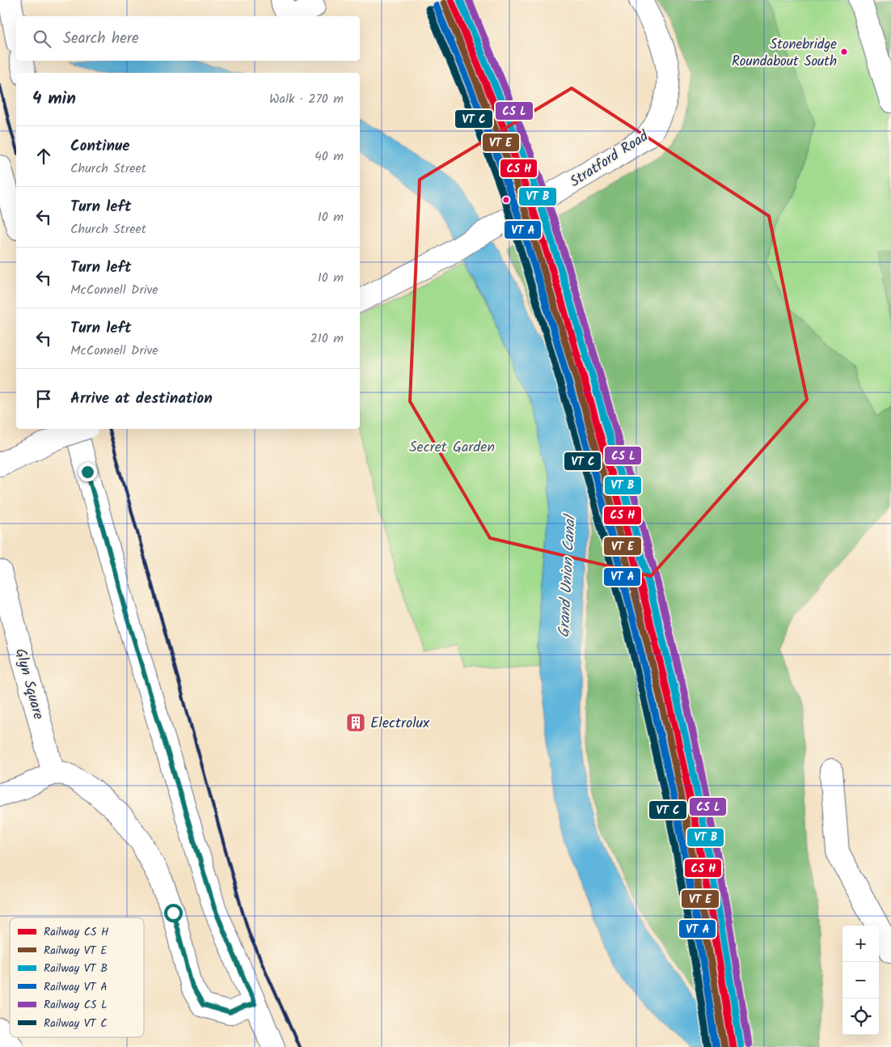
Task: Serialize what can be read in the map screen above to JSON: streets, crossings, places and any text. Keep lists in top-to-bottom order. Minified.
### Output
{"streets":{"street":["Stratford Road","Glyn Square"]},"water":["Grand Union Canal"],"parks":["Secret Garden"],"places":{"other":["Stonebridge Roundabout South"],"building":["Electrolux"]},"legend":["Railway CS H","Railway VT E","Railway VT B","Railway VT A","Railway CS L","Railway VT C"],"page":{"search":"Search here","heading":["4 min","Walk · 270 m"],"list":[["Continue","Church Street","40 m"],["Turn left","Church Street","10 m"],["Turn left","McConnell Drive","10 m"],["Turn left","McConnell Drive","210 m"],"Arrive at destination"],"map_buttons":["+","−"]}}
